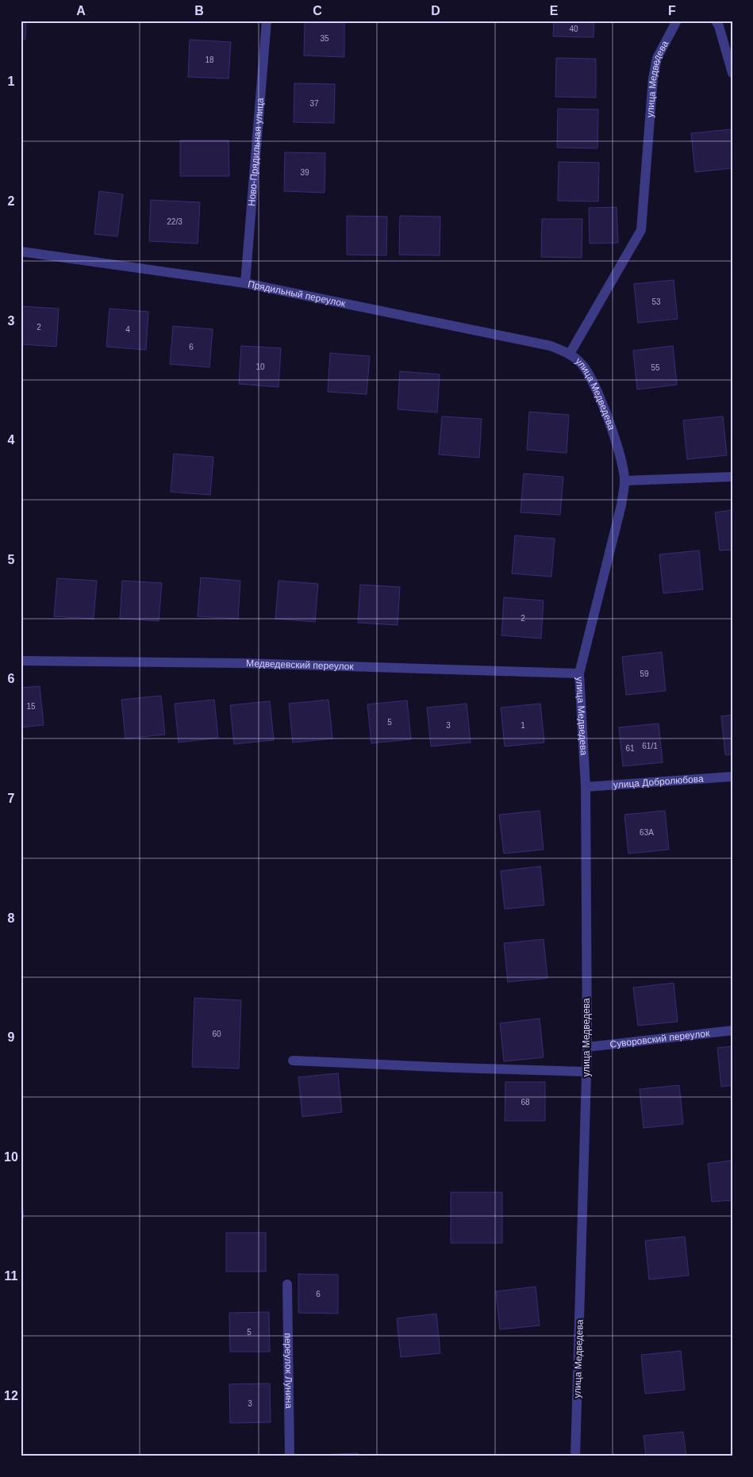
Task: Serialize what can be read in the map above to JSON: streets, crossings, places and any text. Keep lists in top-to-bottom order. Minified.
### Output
{"streets":{"street":["улица Медведева","Ново-Прядильная улица","Прядильный переулок","Медведевский переулок","улица Добролюбова","Суворовский переулок","переулок Лунина"]},"crossings":[["улица Медведева","Прядильный переулок"],["улица Медведева","Медведевский переулок"],["улица Медведева","улица Добролюбова"],["улица Медведева","Суворовский переулок"],["Ново-Прядильная улица","Прядильный переулок"]],"house_numbers":["40","35","18","37","39","22/3","53","2","4","6","10","55","2","59","15","5","3","1","61/1","61","63А","60","68","6","5","3"],"grid":{"columns":["A","B","C","D","E","F"],"rows":["1","2","3","4","5","6","7","8","9","10","11","12"]}}
